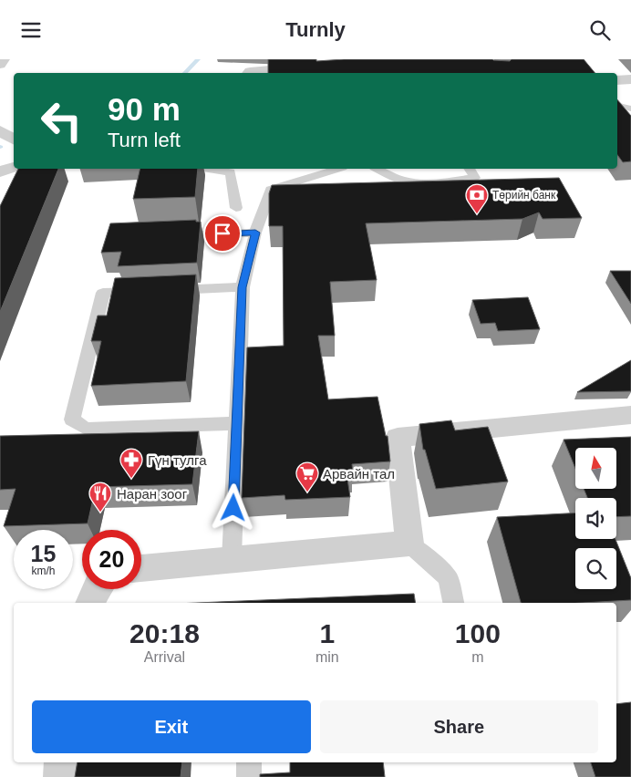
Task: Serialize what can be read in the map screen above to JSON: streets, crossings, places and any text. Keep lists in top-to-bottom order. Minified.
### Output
{"places":{"bank":["Төрийн банк"],"pharmacy":["Гүн тулга"],"supermarket":["Арвайн тал"],"restaurant":["Наран зоог"]},"north":"top","page":{"header":"Turnly","turn":["90 m","Turn left"],"speed":"15 km/h","limit":"20","eta":["20:18","Arrival","1","min","100","m"],"buttons":["Exit","Share"]}}
